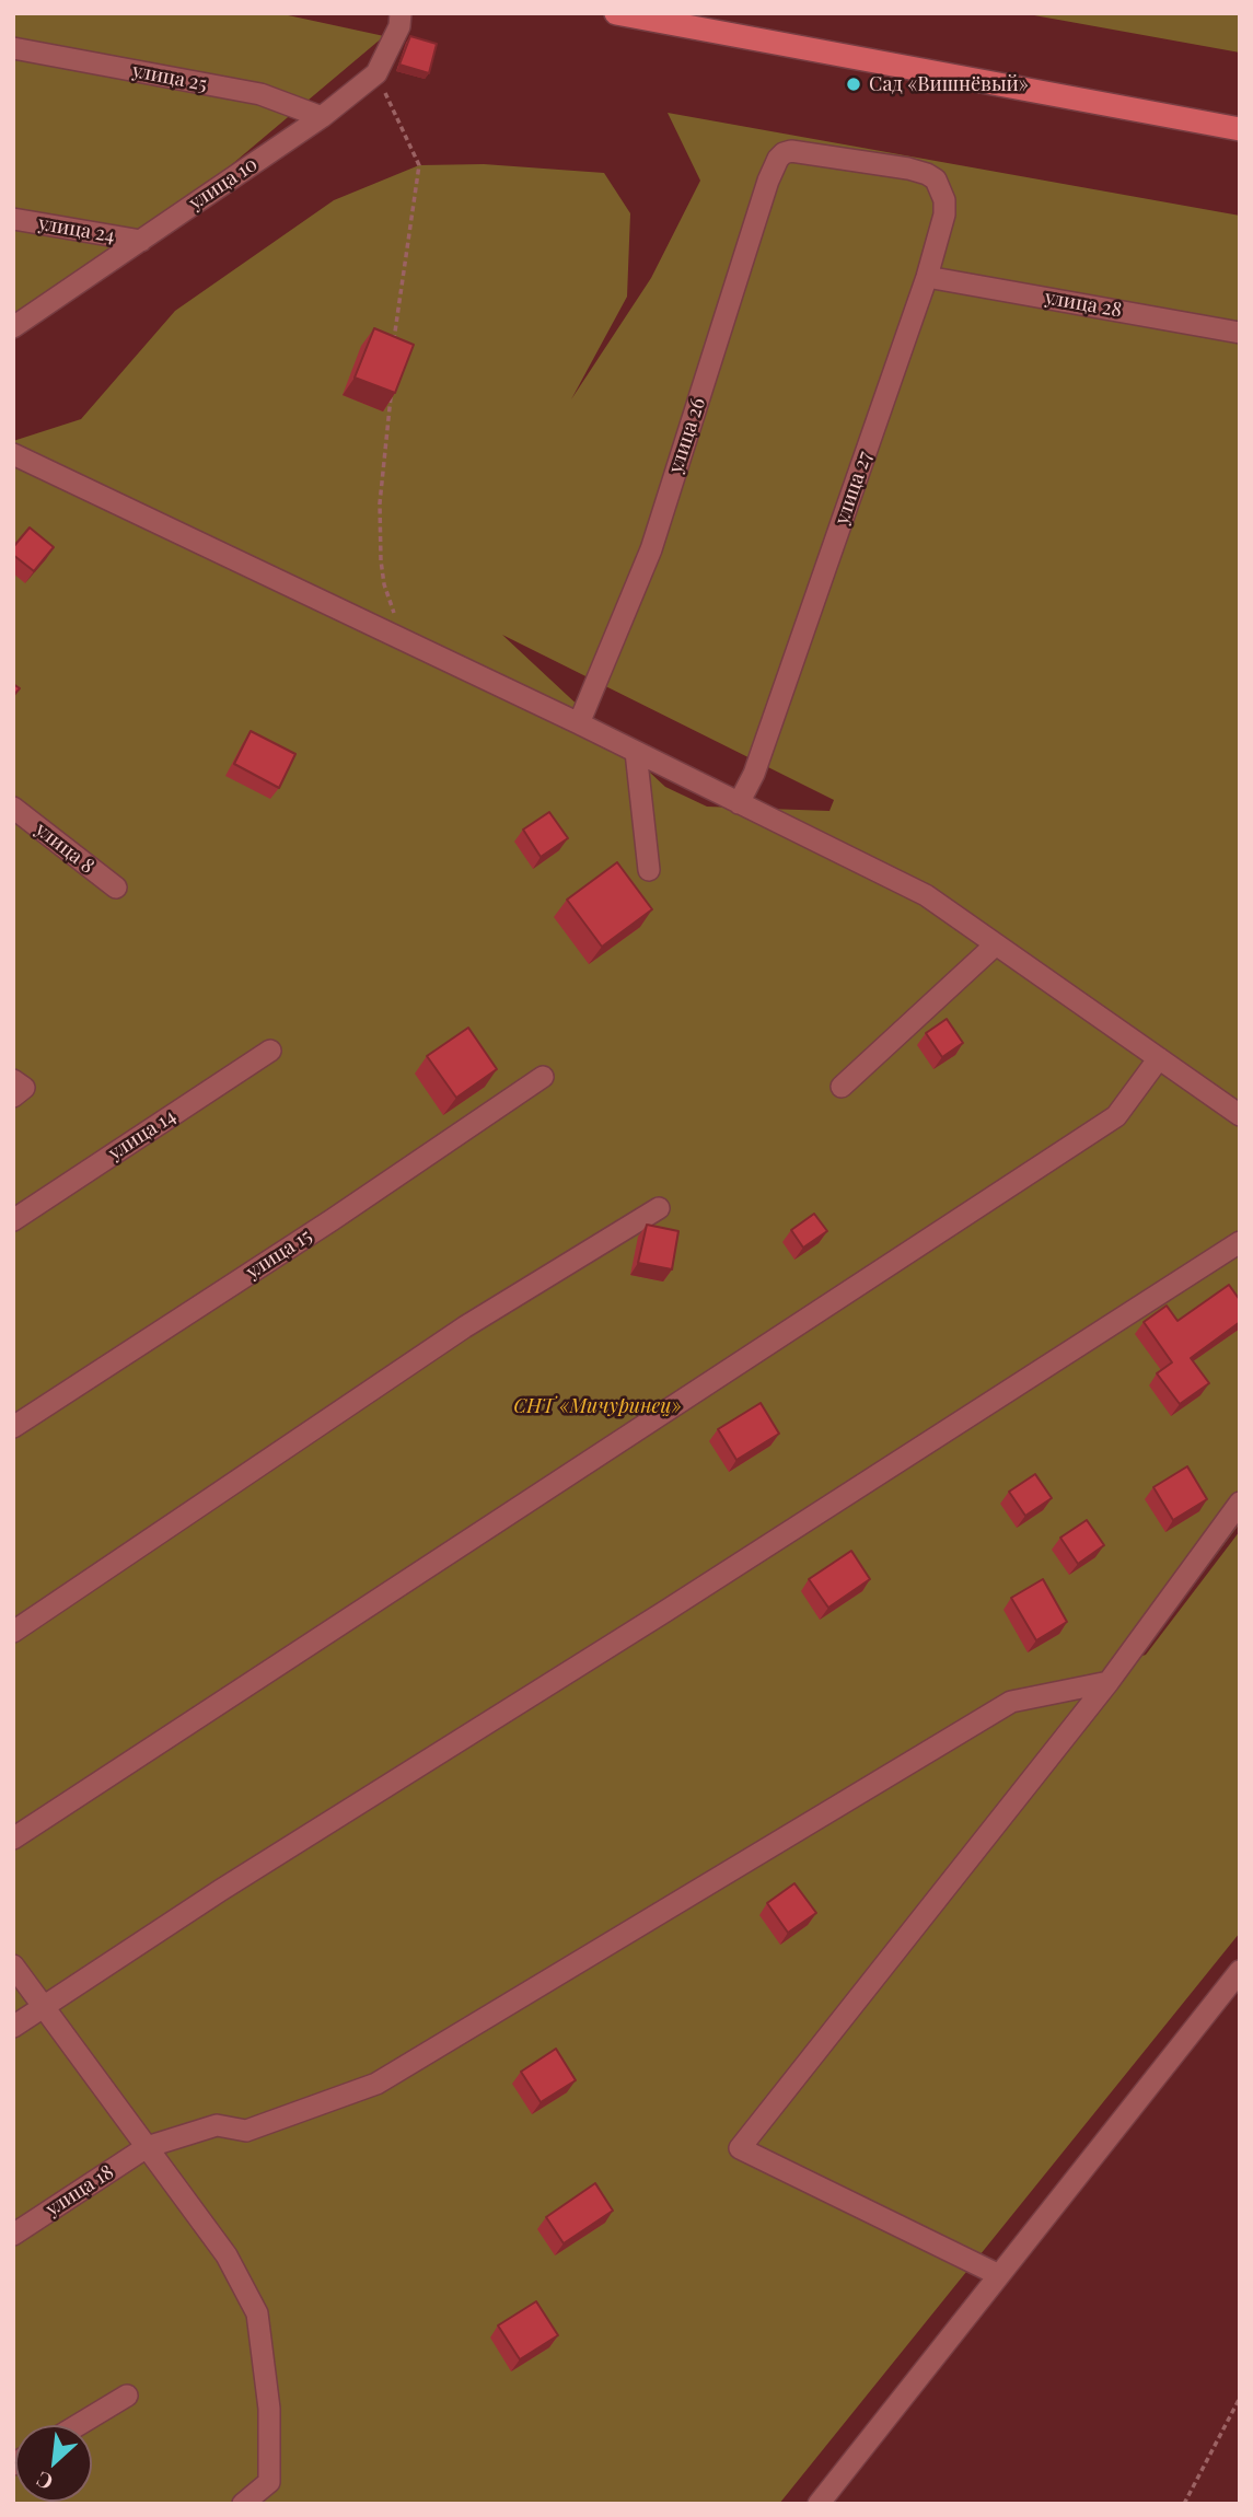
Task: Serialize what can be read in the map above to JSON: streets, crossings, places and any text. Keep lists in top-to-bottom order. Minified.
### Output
{"streets":{"street":["улица 25","улица 10","улица 24","улица 28","улица 26","улица 27","улица 8","улица 14","улица 15","улица 18"]},"crossings":[["улица 25","улица 10"],["улица 10","улица 24"],["улица 28","улица 27"],["улица 26","улица 27"]],"parks":["СНТ «Мичуринец»"],"places":["Сад «Вишнёвый»"],"north":"bottom left"}
